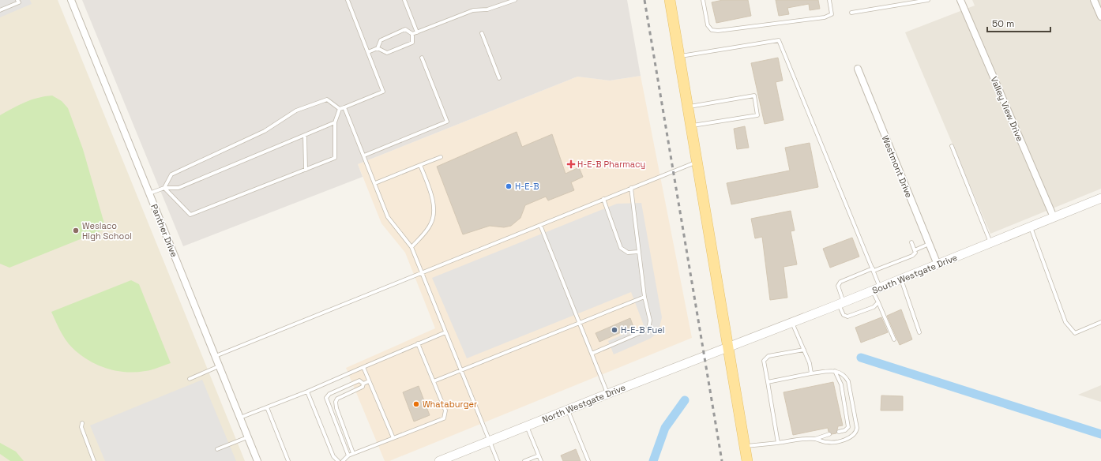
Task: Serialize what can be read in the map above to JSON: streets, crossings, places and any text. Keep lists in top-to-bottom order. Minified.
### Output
{"streets":{"street":["Valley View Drive","Westmont Drive","Panther Drive","South Westgate Drive","North Westgate Drive"]},"crossings":[["Valley View Drive","South Westgate Drive"],["Westmont Drive","South Westgate Drive"],["South Westgate Drive","North Westgate Drive"]],"places":{"health":["H-E-B Pharmacy"],"other":["H-E-B","Weslaco High School","H-E-B Fuel","Whataburger"]},"scale_bar":"50 m"}
